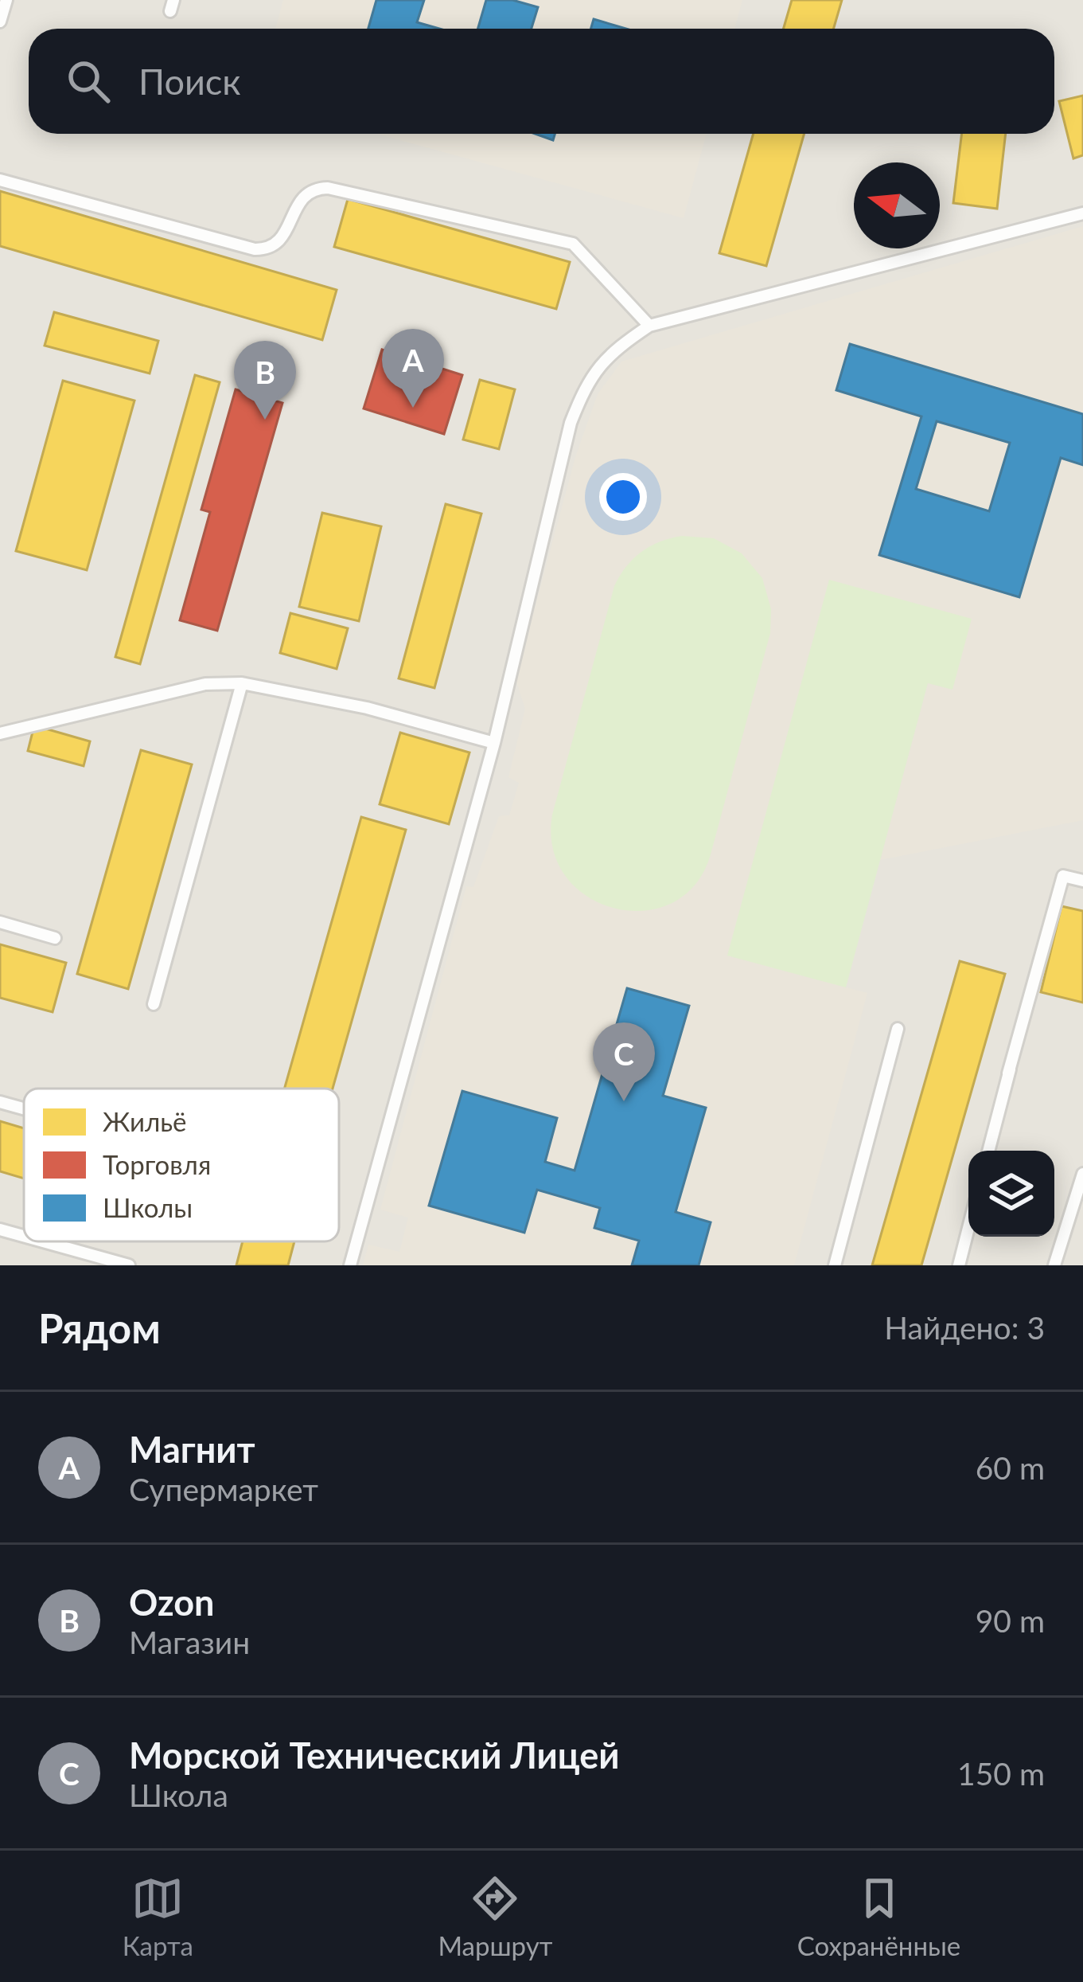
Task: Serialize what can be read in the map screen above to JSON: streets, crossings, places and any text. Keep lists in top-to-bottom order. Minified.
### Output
{"legend":["Жильё","Торговля","Школы"],"north":"left","page":{"search":"Поиск","pins":["A","B","C"],"heading":["Рядом","Найдено: 3"],"list":[{"mark":"A","name":"Магнит","note":"Супермаркет","value":"60 m"},{"mark":"B","name":"Ozon","note":"Магазин","value":"90 m"},{"mark":"C","name":"Морской Технический Лицей","note":"Школа","value":"150 m"}],"nav":["Карта","Маршрут","Сохранённые"]}}
